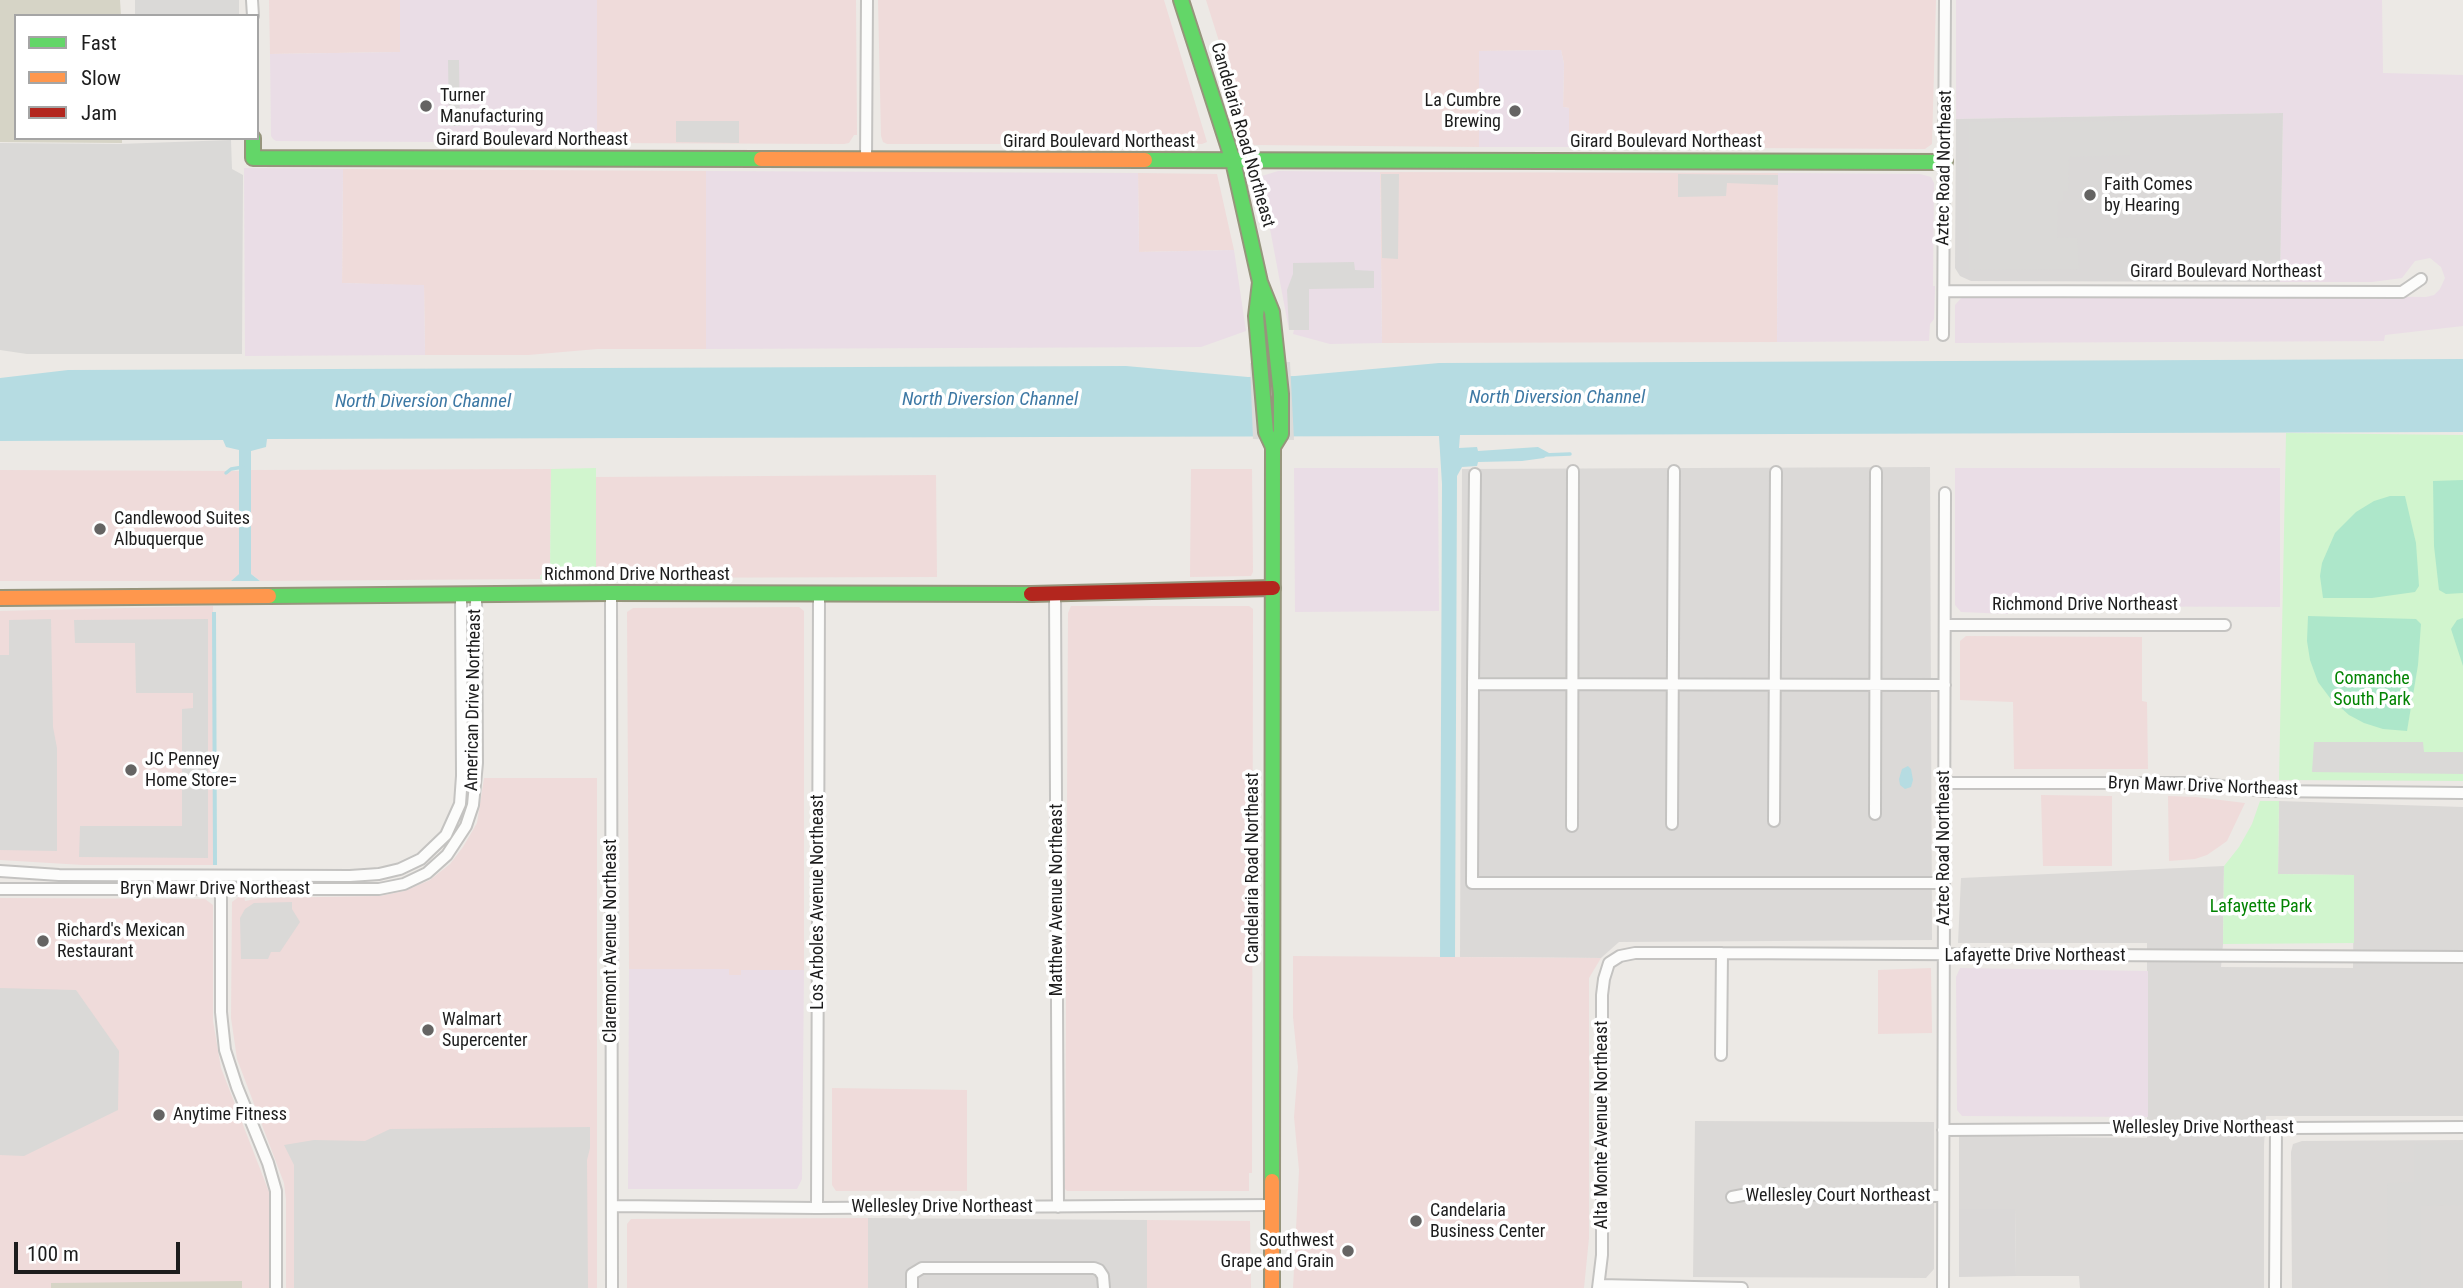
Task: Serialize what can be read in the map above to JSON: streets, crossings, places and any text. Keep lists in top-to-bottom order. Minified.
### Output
{"streets":{"street":["Candelaria Road Northeast","Girard Boulevard Northeast","Aztec Road Northeast","Richmond Drive Northeast","American Drive Northeast","Bryn Mawr Drive Northeast","Matthew Avenue Northeast","Los Arboles Avenue Northeast","Claremont Avenue Northeast","Lafayette Drive Northeast","Alta Monte Avenue Northeast","Wellesley Drive Northeast","Wellesley Court Northeast"]},"crossings":[["Candelaria Road Northeast","Girard Boulevard Northeast"],["Candelaria Road Northeast","Richmond Drive Northeast"],["Candelaria Road Northeast","Wellesley Drive Northeast"],["Girard Boulevard Northeast","Aztec Road Northeast"],["Aztec Road Northeast","Richmond Drive Northeast"],["Aztec Road Northeast","Bryn Mawr Drive Northeast"],["Aztec Road Northeast","Lafayette Drive Northeast"],["Aztec Road Northeast","Wellesley Drive Northeast"],["Aztec Road Northeast","Wellesley Court Northeast"],["Richmond Drive Northeast","American Drive Northeast"],["Richmond Drive Northeast","Matthew Avenue Northeast"],["Richmond Drive Northeast","Los Arboles Avenue Northeast"],["Richmond Drive Northeast","Claremont Avenue Northeast"],["American Drive Northeast","Bryn Mawr Drive Northeast"],["Matthew Avenue Northeast","Wellesley Drive Northeast"],["Los Arboles Avenue Northeast","Wellesley Drive Northeast"],["Claremont Avenue Northeast","Wellesley Drive Northeast"],["Lafayette Drive Northeast","Alta Monte Avenue Northeast"]],"water":["North Diversion Channel"],"parks":["Comanche South Park","Lafayette Park"],"places":["Turner Manufacturing","La Cumbre Brewing","Faith Comes by Hearing","Candlewood Suites Albuquerque","JC Penney Home Store=","Richard's Mexican Restaurant","Walmart Supercenter","Anytime Fitness","Candelaria Business Center","Southwest Grape and Grain"],"legend":["Fast","Slow","Jam"],"scale_bar":"100 m"}
